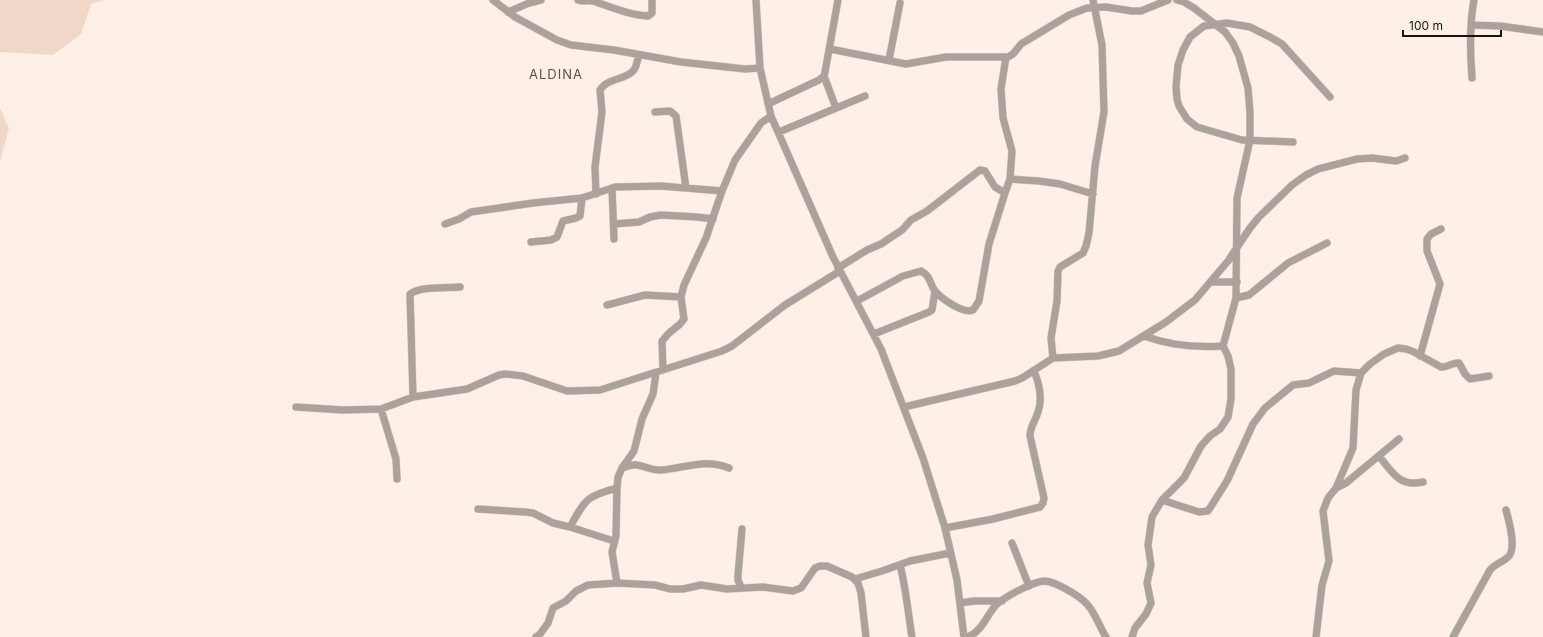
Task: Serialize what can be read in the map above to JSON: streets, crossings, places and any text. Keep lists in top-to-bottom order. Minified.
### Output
{"districts":["ALDINA"],"scale_bar":"100 m"}
